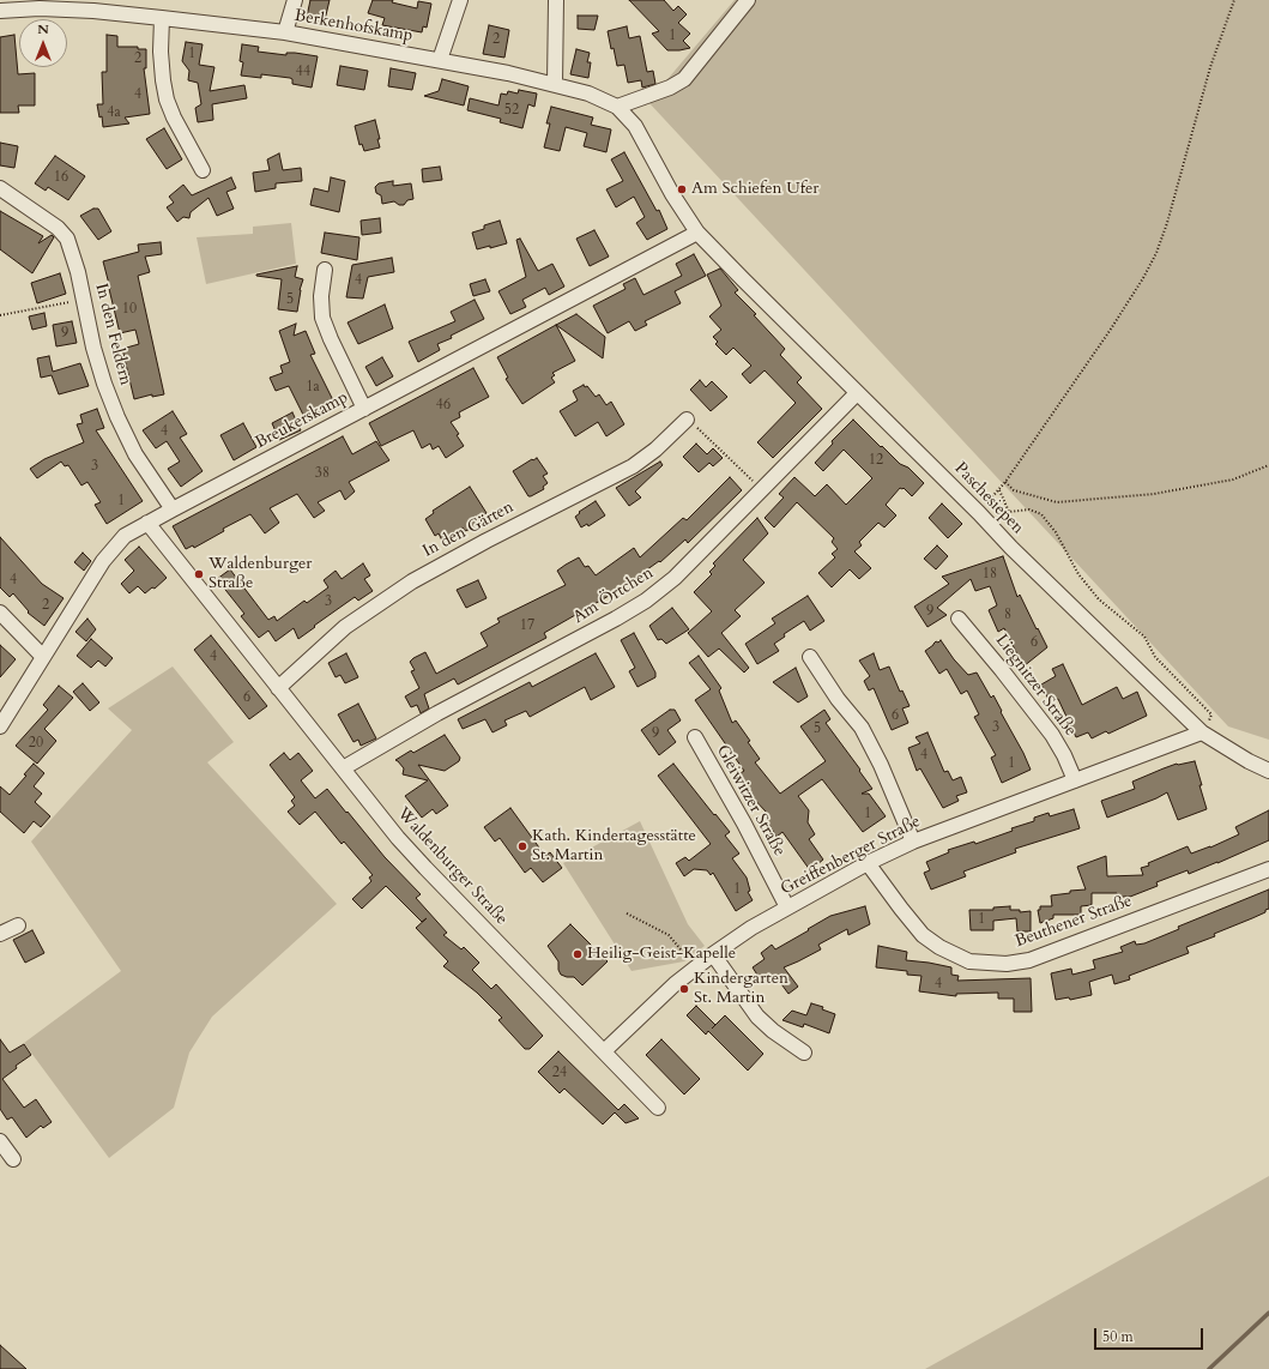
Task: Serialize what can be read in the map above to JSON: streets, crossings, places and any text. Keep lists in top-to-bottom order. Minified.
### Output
{"streets":{"street":["Berkenhofskamp","In den Feldern","Breukerskamp","Paschesiepen","In den Gärten","Am Örtchen","Liegnitzer Straße","Gleiwitzer Straße","Greiffenberger Straße","Waldenburger Straße","Beuthener Straße"]},"crossings":[["Berkenhofskamp","Breukerskamp"],["Berkenhofskamp","Paschesiepen"],["In den Feldern","Breukerskamp"],["Breukerskamp","Paschesiepen"],["Breukerskamp","Waldenburger Straße"],["Paschesiepen","Am Örtchen"],["Paschesiepen","Greiffenberger Straße"],["In den Gärten","Waldenburger Straße"],["Am Örtchen","Waldenburger Straße"],["Liegnitzer Straße","Greiffenberger Straße"],["Gleiwitzer Straße","Greiffenberger Straße"],["Greiffenberger Straße","Waldenburger Straße"],["Greiffenberger Straße","Beuthener Straße"]],"places":["Am Schiefen Ufer","Waldenburger Straße","Kath. Kindertagesstätte St. Martin","Heilig-Geist-Kapelle","Kindergarten St. Martin"],"house_numbers":["1","2","1","2","44","4","52","4a","16","4","5","10","9","1a","46","4","12","3","38","1","18","4","3","2","9","8","17","6","4","6","6","3","5","9","20","4","1","1","1","1","4","24"],"scale_bar":"50 m","north":"top"}
